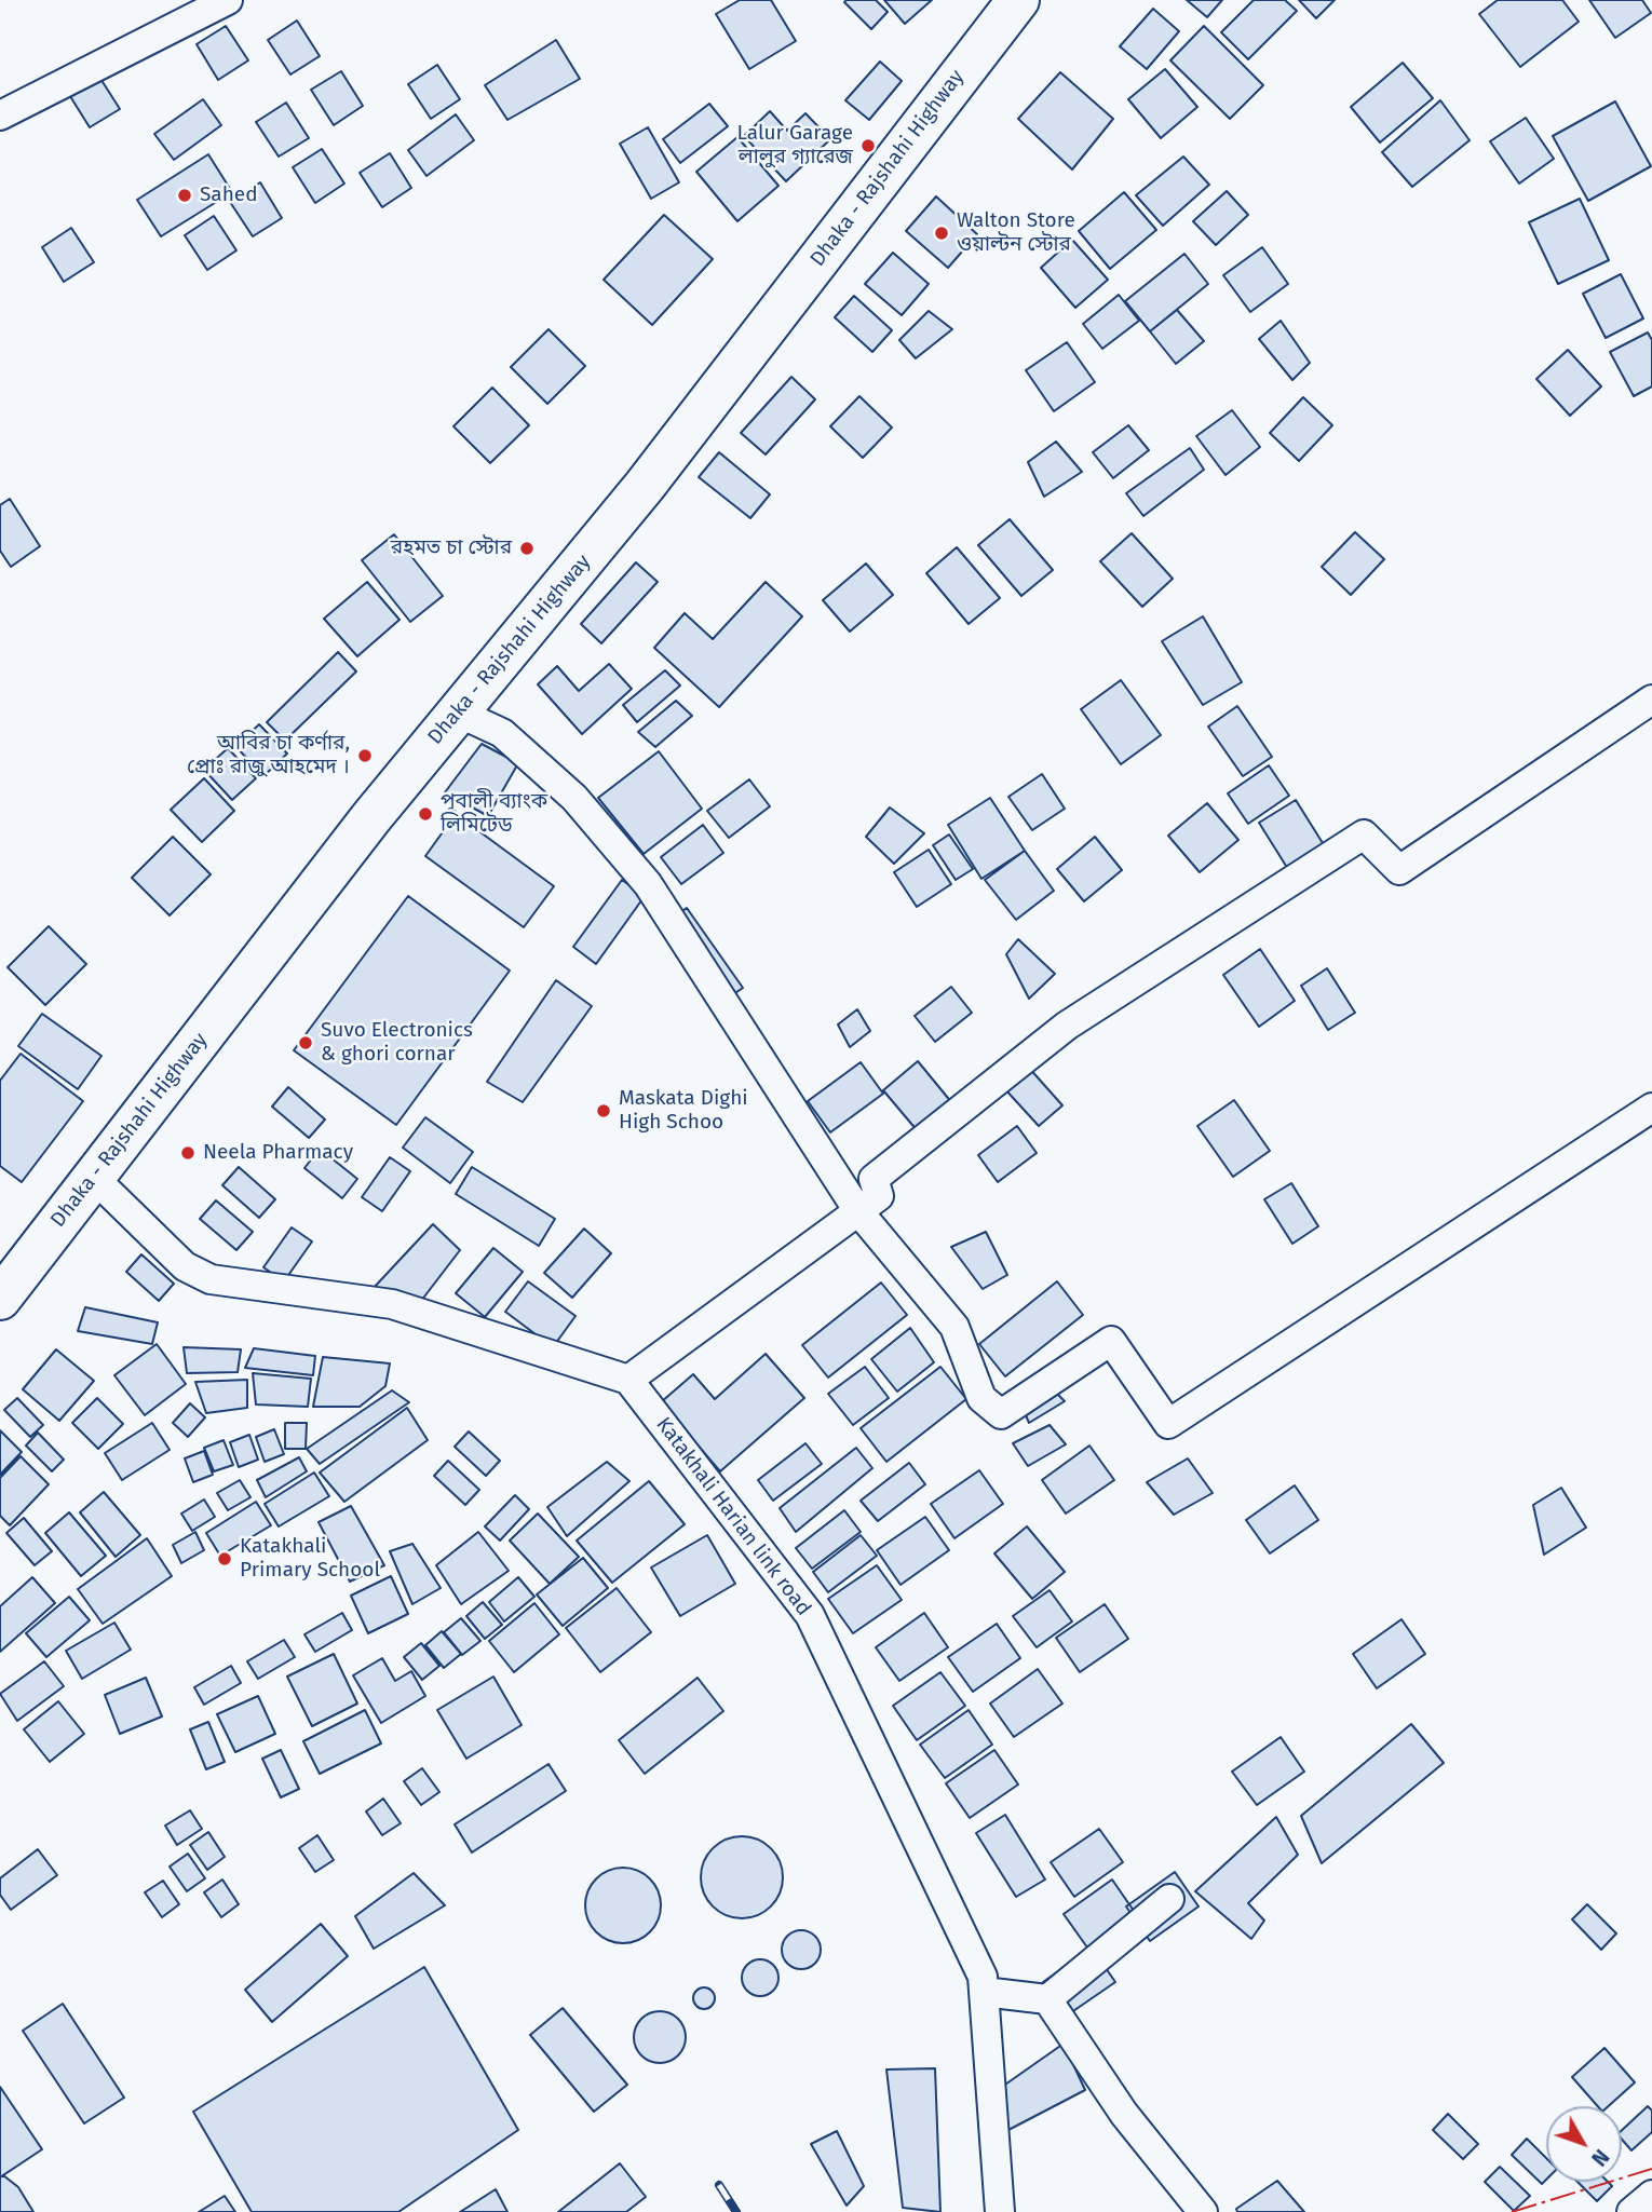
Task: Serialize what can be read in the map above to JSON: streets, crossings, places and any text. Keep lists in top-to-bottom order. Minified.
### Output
{"streets":{"highway":["Dhaka - Rajshahi Highway"],"street":["Katakhali Harian link road"]},"places":["Lalur Garage লালুর গ্যারেজ","Sahed","Walton Store ওয়াল্টন স্টোর","রহমত চা স্টোর","আবির চা কর্ণার, প্রোঃ রাজু আহমেদ ।","পূবালী ব্যাংক লিমিটেড","Suvo Electronics & ghori cornar","Maskata Dighi High Schoo","Neela Pharmacy","Katakhali Primary School"],"north":"bottom right"}
